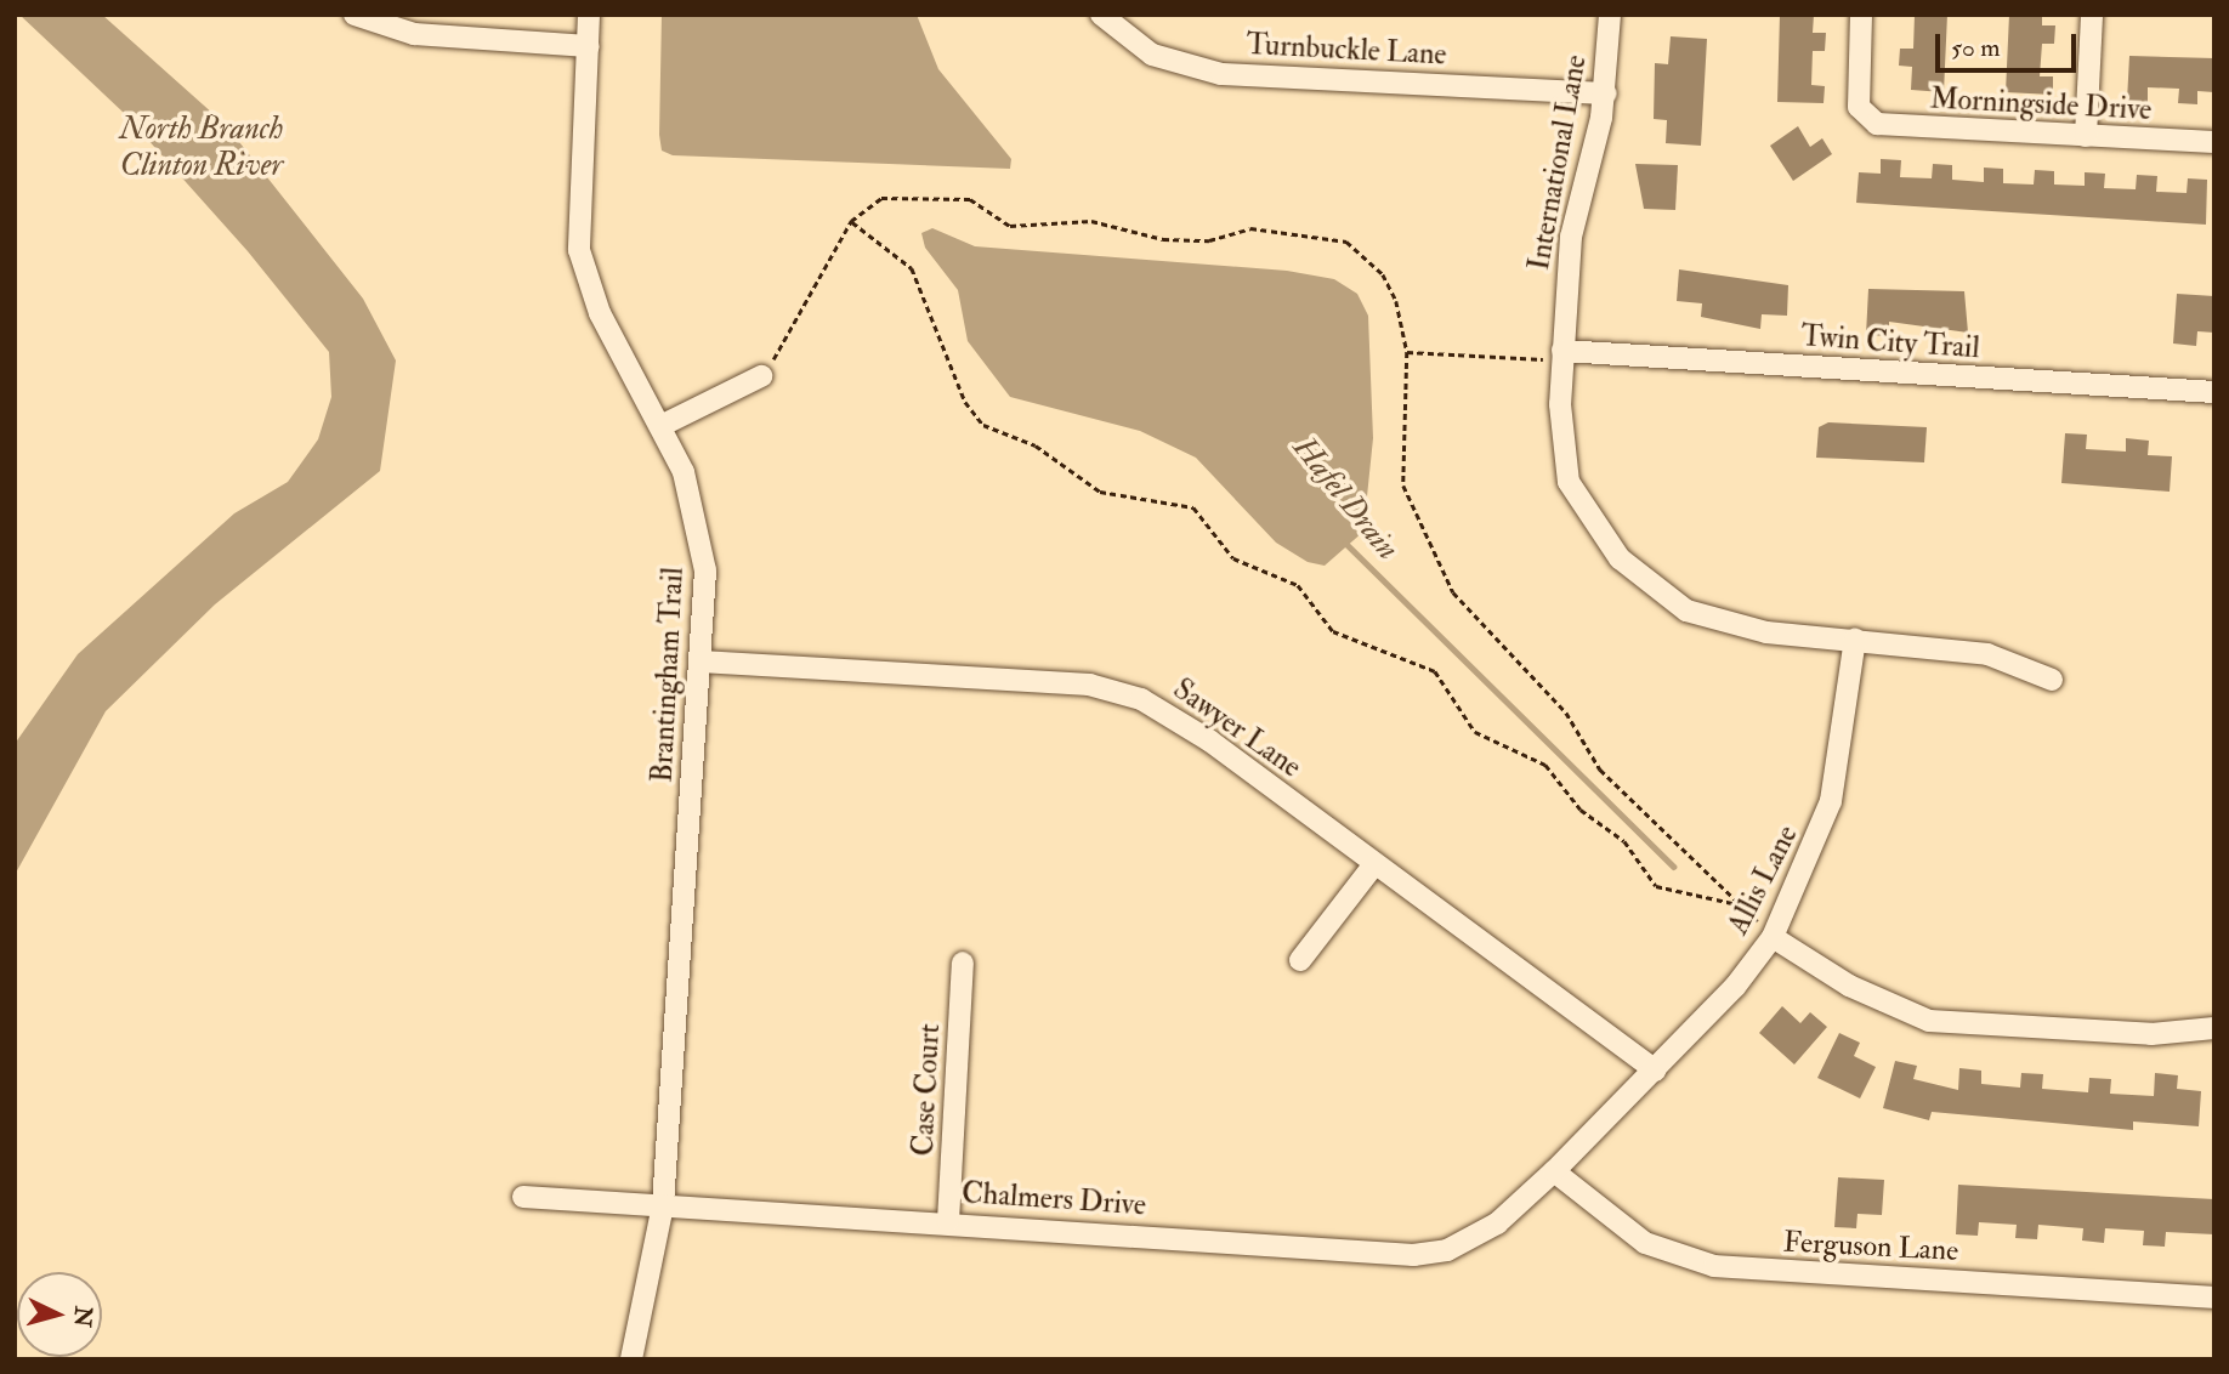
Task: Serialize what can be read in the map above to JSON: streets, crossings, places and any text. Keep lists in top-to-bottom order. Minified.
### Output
{"streets":{"street":["Turnbuckle Lane","Morningside Drive","International Lane","Twin City Trail","Brantingham Trail","Sawyer Lane","Allis Lane","Case Court","Chalmers Drive","Ferguson Lane"]},"crossings":[["Turnbuckle Lane","International Lane"],["International Lane","Twin City Trail"],["International Lane","Allis Lane"],["Brantingham Trail","Sawyer Lane"],["Brantingham Trail","Chalmers Drive"],["Sawyer Lane","Allis Lane"],["Allis Lane","Chalmers Drive"],["Allis Lane","Ferguson Lane"],["Case Court","Chalmers Drive"],["Chalmers Drive","Ferguson Lane"]],"water":["North Branch Clinton River","Hafel Drain"],"scale_bar":"50 m","north":"right"}
